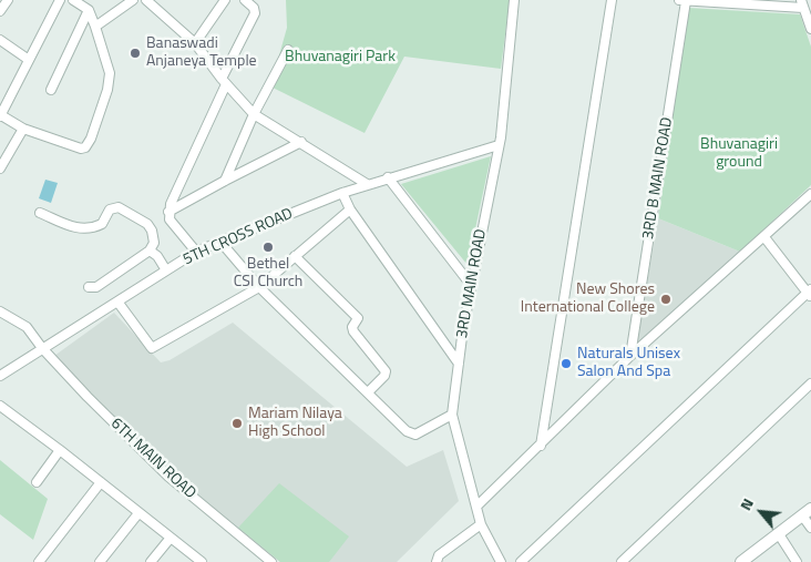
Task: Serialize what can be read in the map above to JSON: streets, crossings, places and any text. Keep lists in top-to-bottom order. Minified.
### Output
{"streets":{"street":["3RD B MAIN ROAD","5TH CROSS ROAD","3RD MAIN ROAD","6TH MAIN ROAD"]},"crossings":[["5TH CROSS ROAD","3RD MAIN ROAD"],["5TH CROSS ROAD","6TH MAIN ROAD"]],"parks":["Bhuvanagiri Park","Bhuvanagiri ground"],"places":["Banaswadi Anjaneya Temple","Bethel CSI Church","New Shores International College","Naturals Unisex Salon And Spa","Mariam Nilaya High School"],"north":"top left"}
